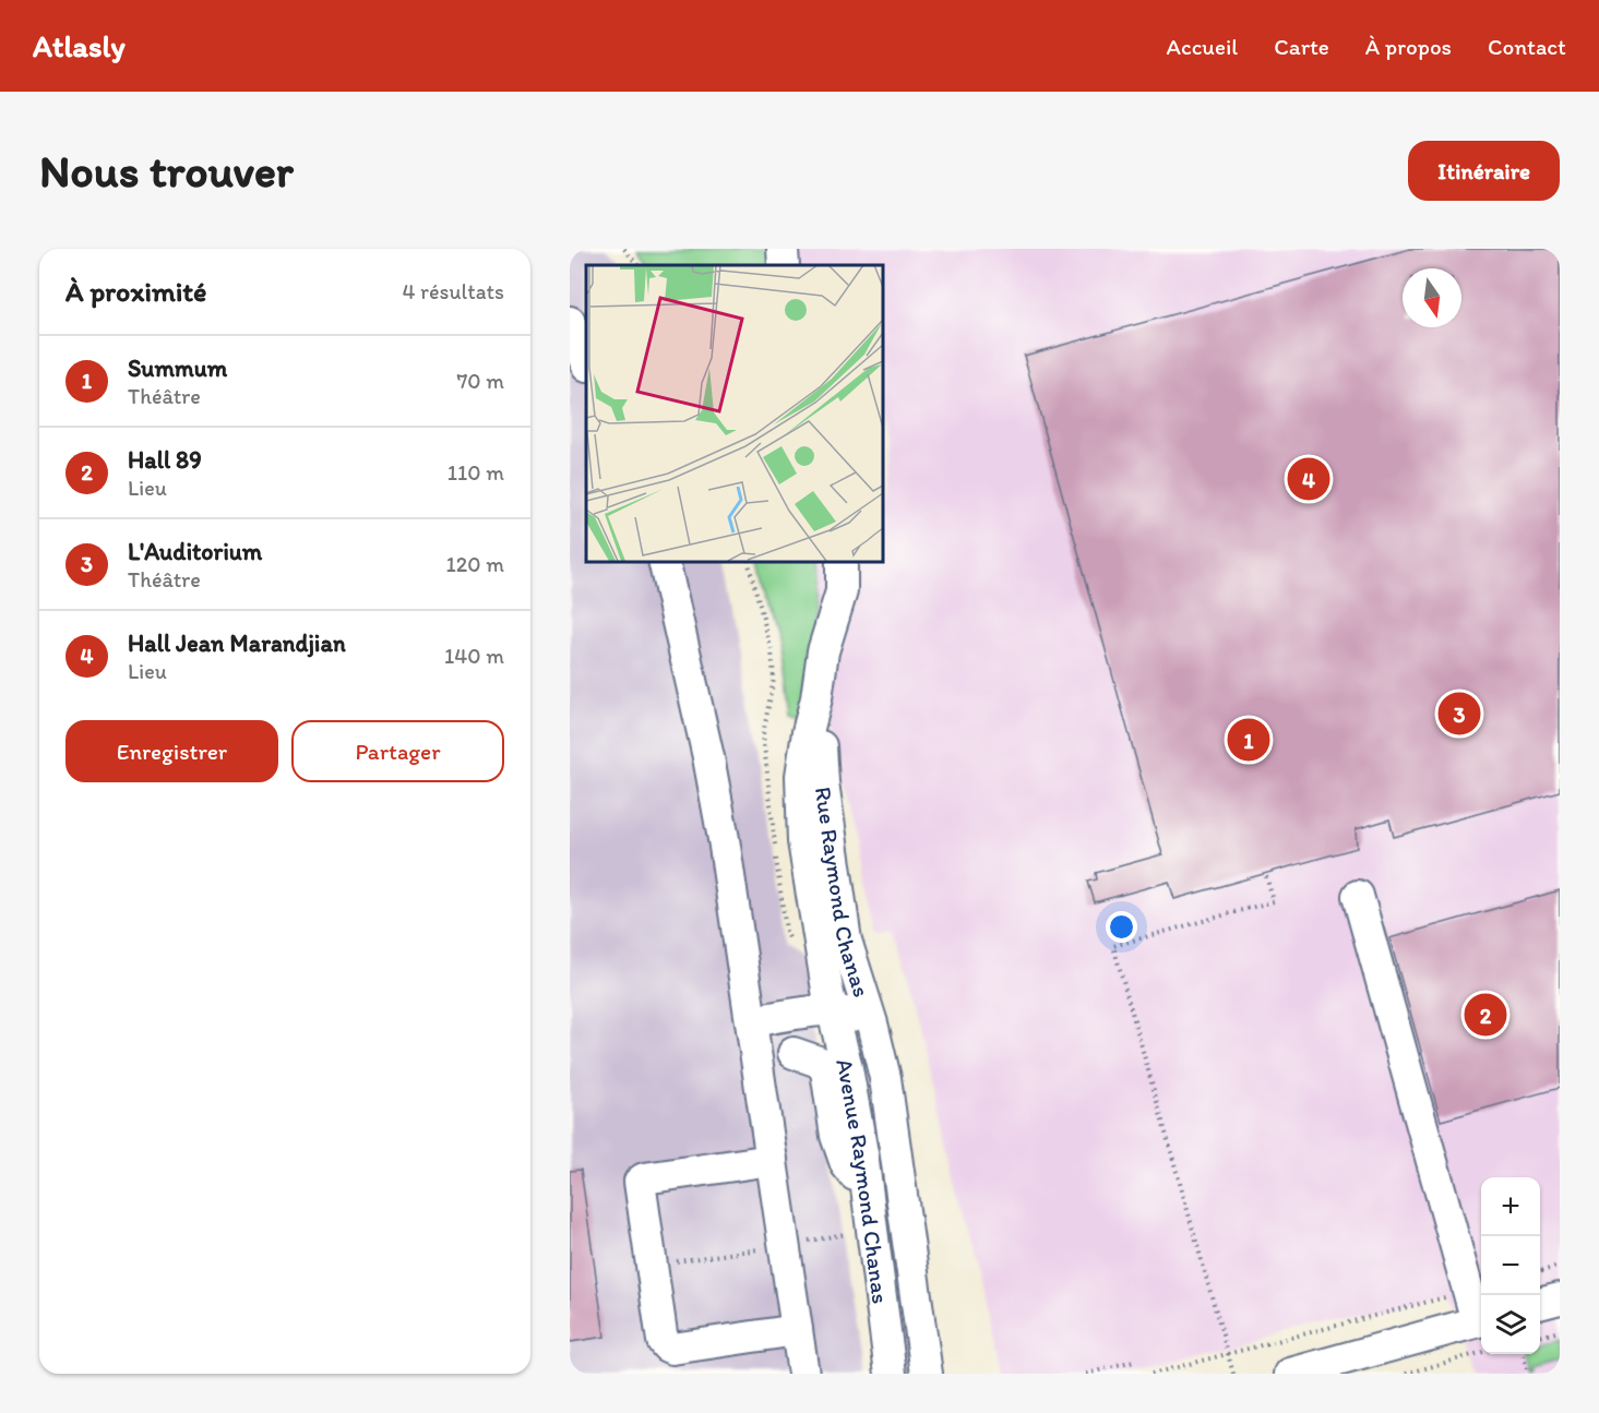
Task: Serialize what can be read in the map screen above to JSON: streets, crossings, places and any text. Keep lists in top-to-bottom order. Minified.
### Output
{"streets":{"street":["Rue Raymond Chanas","Avenue Raymond Chanas"]},"crossings":[["Rue Raymond Chanas","Avenue Raymond Chanas"]],"north":"bottom","page":{"header":"Atlasly","nav":["Accueil","Carte","À propos","Contact"],"buttons":["Itinéraire",["Enregistrer","Partager"]],"title":"Nous trouver","heading":["À proximité","4 résultats"],"list":[{"mark":"1","name":"Summum","note":"Théâtre","value":"70 m"},{"mark":"2","name":"Hall 89","note":"Lieu","value":"110 m"},{"mark":"3","name":"L'Auditorium","note":"Théâtre","value":"120 m"},{"mark":"4","name":"Hall Jean Marandjian","note":"Lieu","value":"140 m"}],"pins":["4","3","1","2"],"map_buttons":["+","−"]}}
